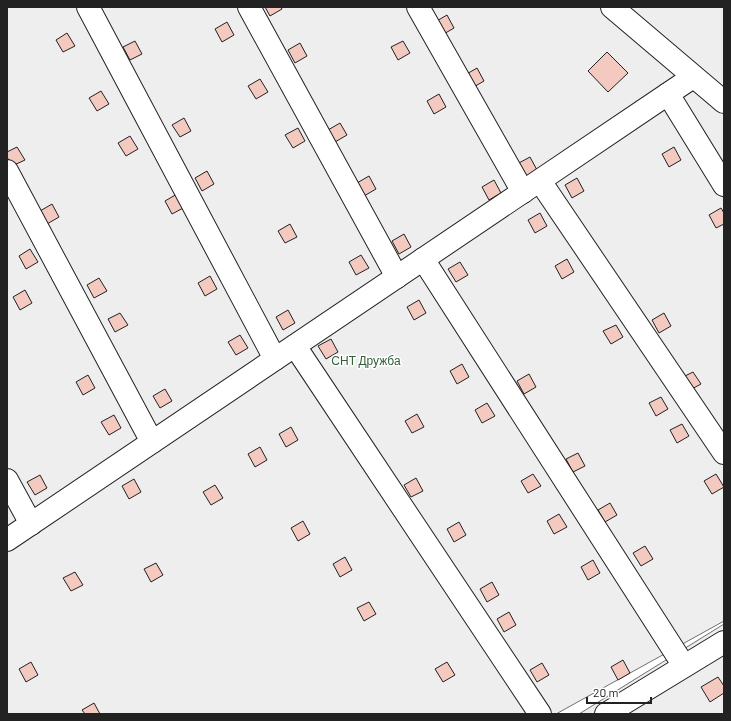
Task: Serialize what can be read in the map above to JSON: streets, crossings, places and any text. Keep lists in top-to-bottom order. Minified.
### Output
{"parks":["СНТ Дружба"],"scale_bar":"20 m"}
